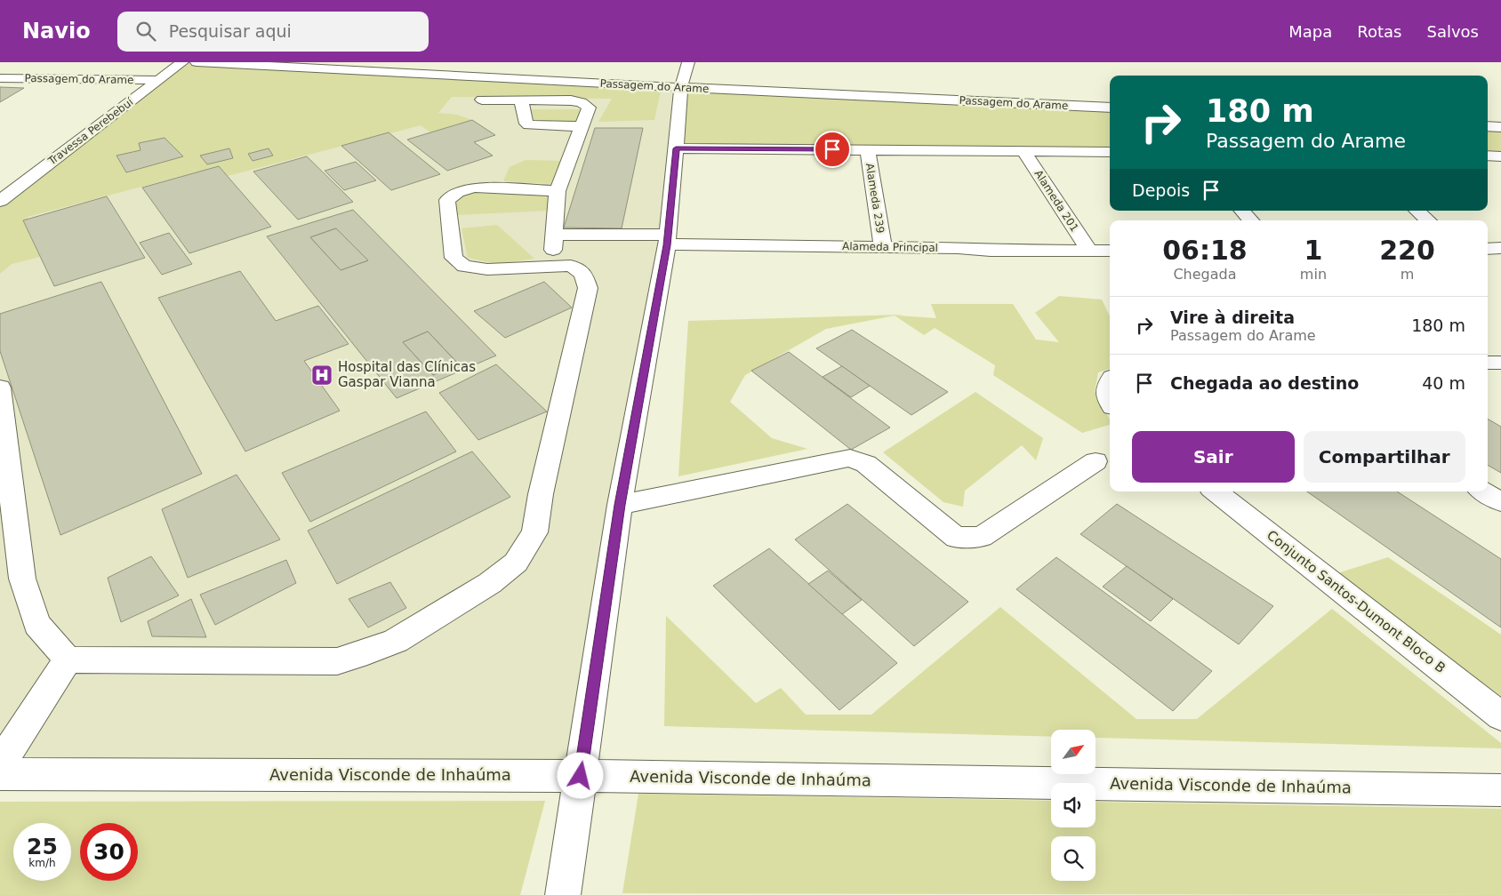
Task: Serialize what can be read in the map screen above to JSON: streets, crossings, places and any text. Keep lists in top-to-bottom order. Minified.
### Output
{"streets":{"street":["Passagem do Arame","Travessa Perebebuí","Alameda 239","Alameda 201","Alameda Principal","Conjunto Santos-Dumont Bloco B","Avenida Visconde de Inhaúma"]},"crossings":[["Passagem do Arame","Travessa Perebebuí"],["Alameda 239","Alameda Principal"],["Alameda 201","Alameda Principal"]],"places":{"hospital":["Hospital das Clínicas Gaspar Vianna"]},"north":"top right","page":{"header":"Navio","search":"Pesquisar aqui","nav":["Mapa","Rotas","Salvos"],"turn":["180 m","Passagem do Arame"],"then":"Depois","eta":["06:18","Chegada","1","min","220","m"],"list":[{"name":"Vire à direita","note":"Passagem do Arame","value":"180 m"},{"name":"Chegada ao destino","value":"40 m"}],"buttons":["Sair","Compartilhar"],"speed":"25 km/h","limit":"30"}}
